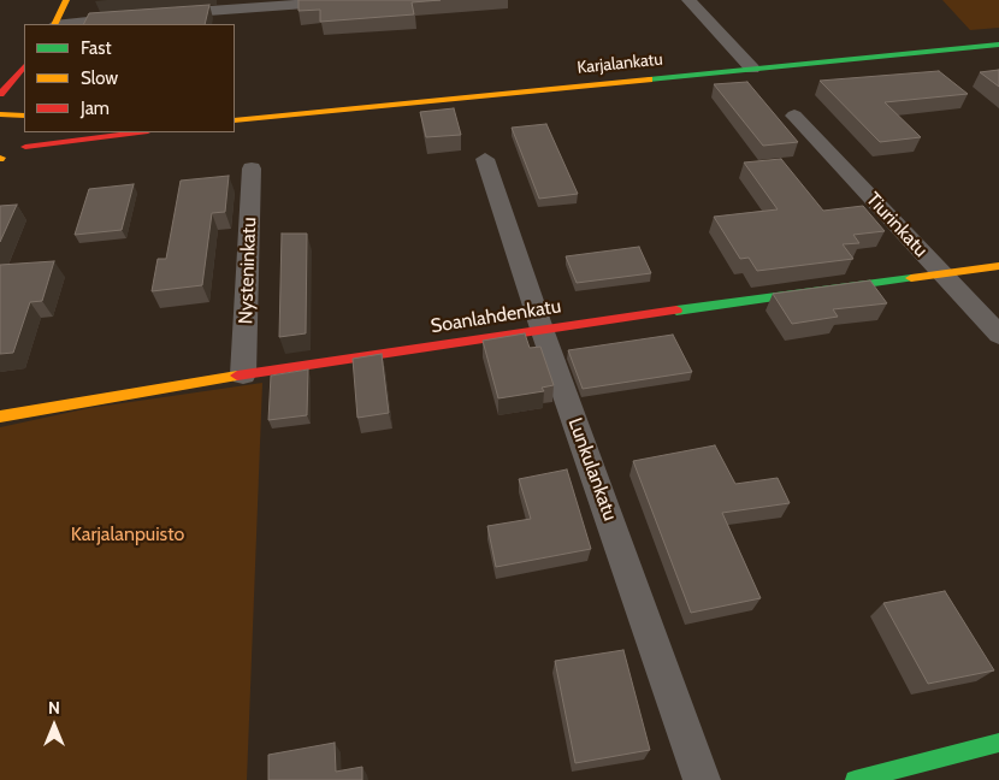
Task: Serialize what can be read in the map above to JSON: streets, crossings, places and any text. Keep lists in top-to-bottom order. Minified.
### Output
{"streets":{"main road":["Karjalankatu","Soanlahdenkatu"],"street":["Tiurinkatu","Nysteninkatu","Lunkulankatu"]},"crossings":[["Tiurinkatu","Soanlahdenkatu"],["Nysteninkatu","Soanlahdenkatu"],["Soanlahdenkatu","Lunkulankatu"]],"parks":["Karjalanpuisto"],"legend":["Fast","Slow","Jam"],"north":"top"}
